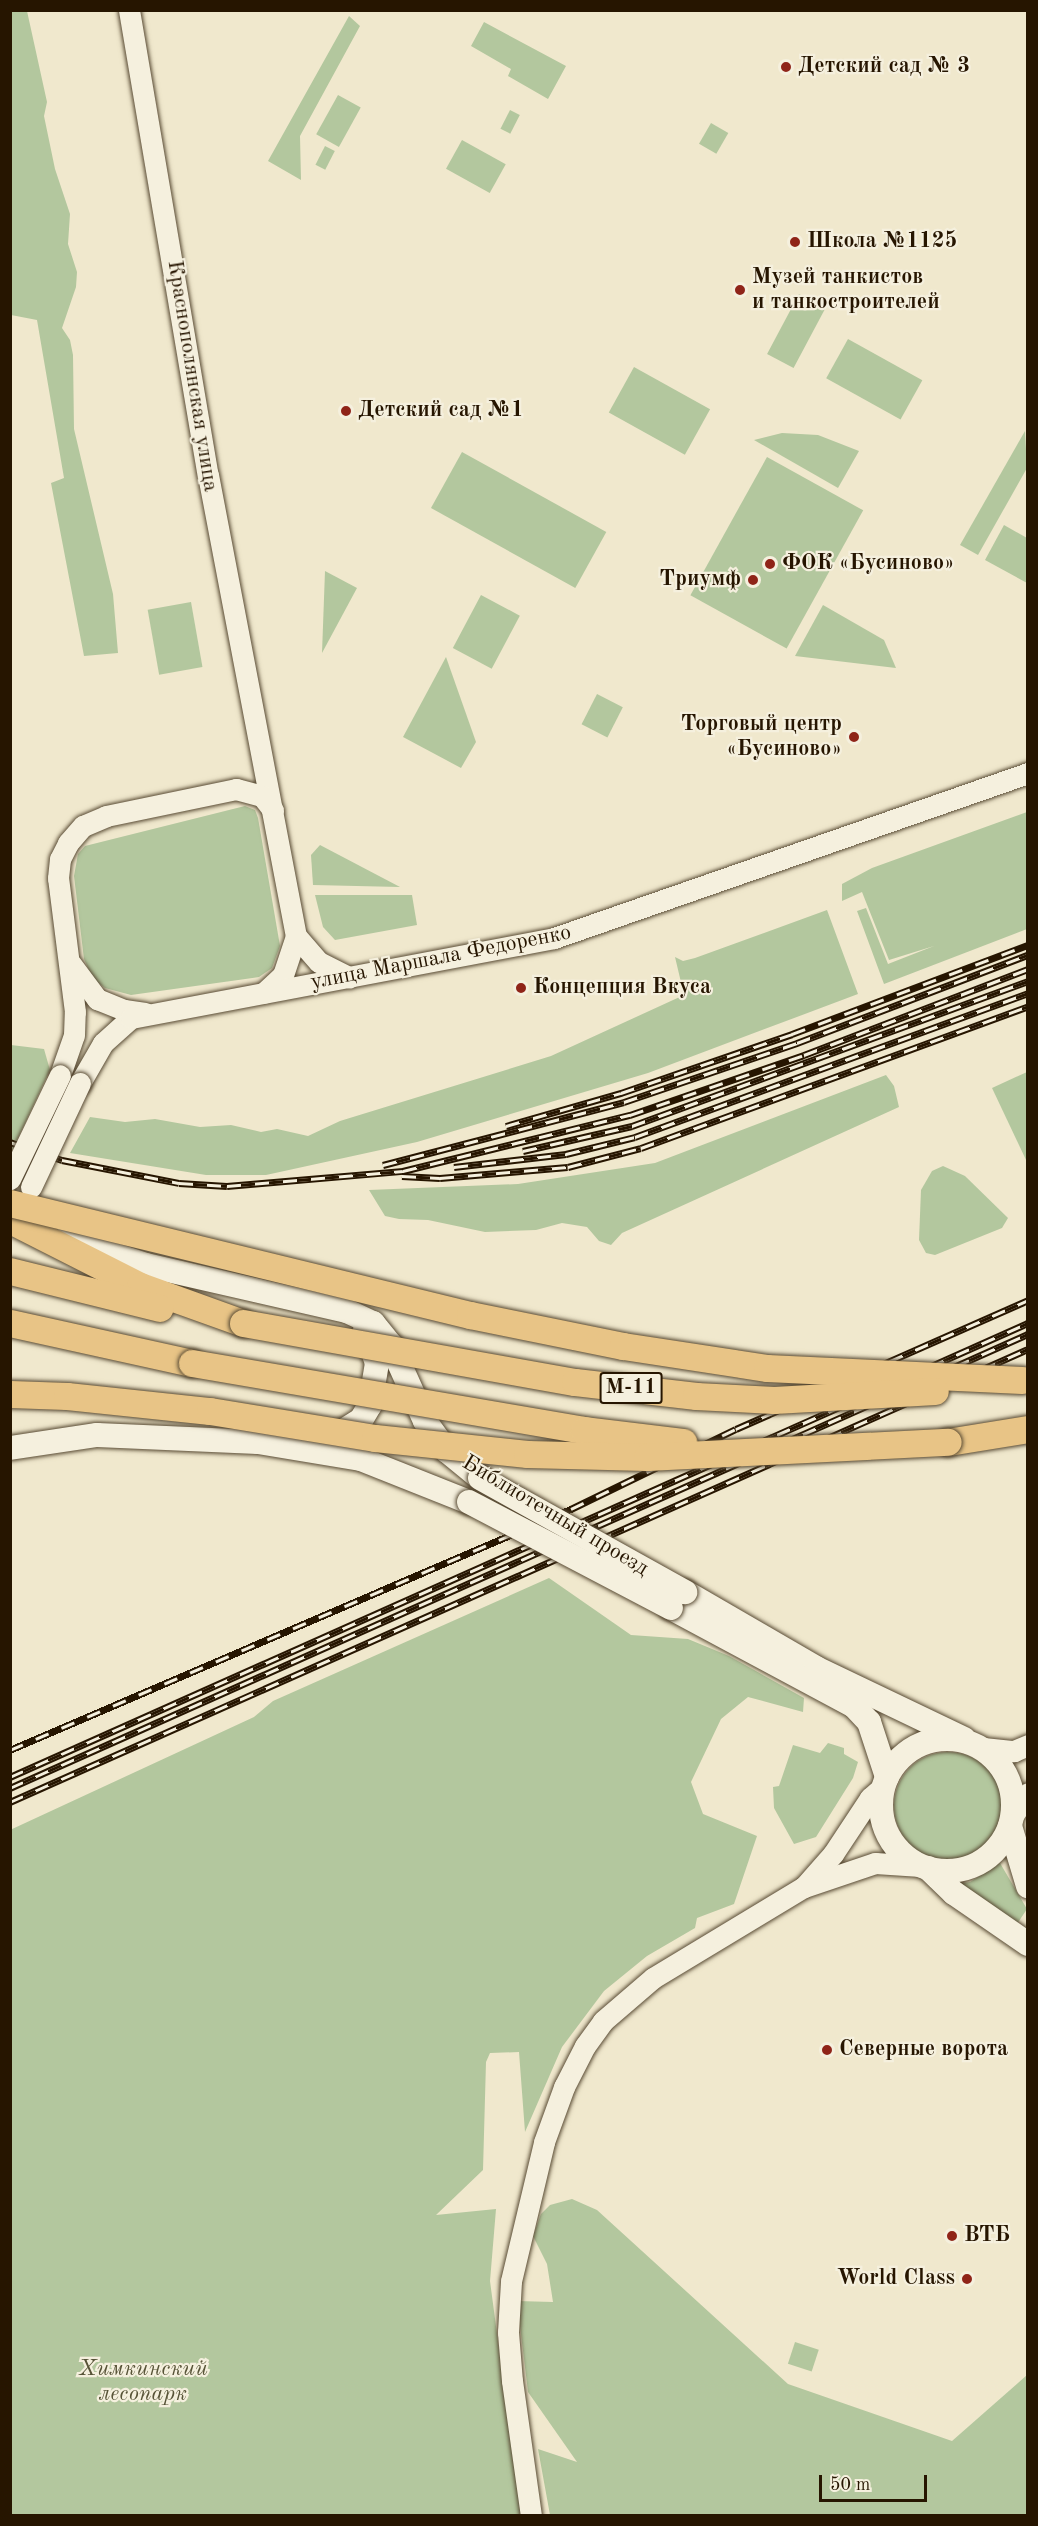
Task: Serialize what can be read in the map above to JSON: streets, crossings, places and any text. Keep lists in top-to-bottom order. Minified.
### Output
{"streets":{"main road":["М-11","Библиотечный проезд"],"street":["Краснополянская улица","улица Маршала Федоренко"]},"parks":["Химкинский лесопарк"],"places":["Детский сад № 3","Школа №1125","Музей танкистов и танкостроителей","Детский сад №1","ФОК «Бусиново»","Триумф","Торговый центр «Бусиново»","Концепция Вкуса","Северные ворота","ВТБ","World Class"],"scale_bar":"50 m"}
